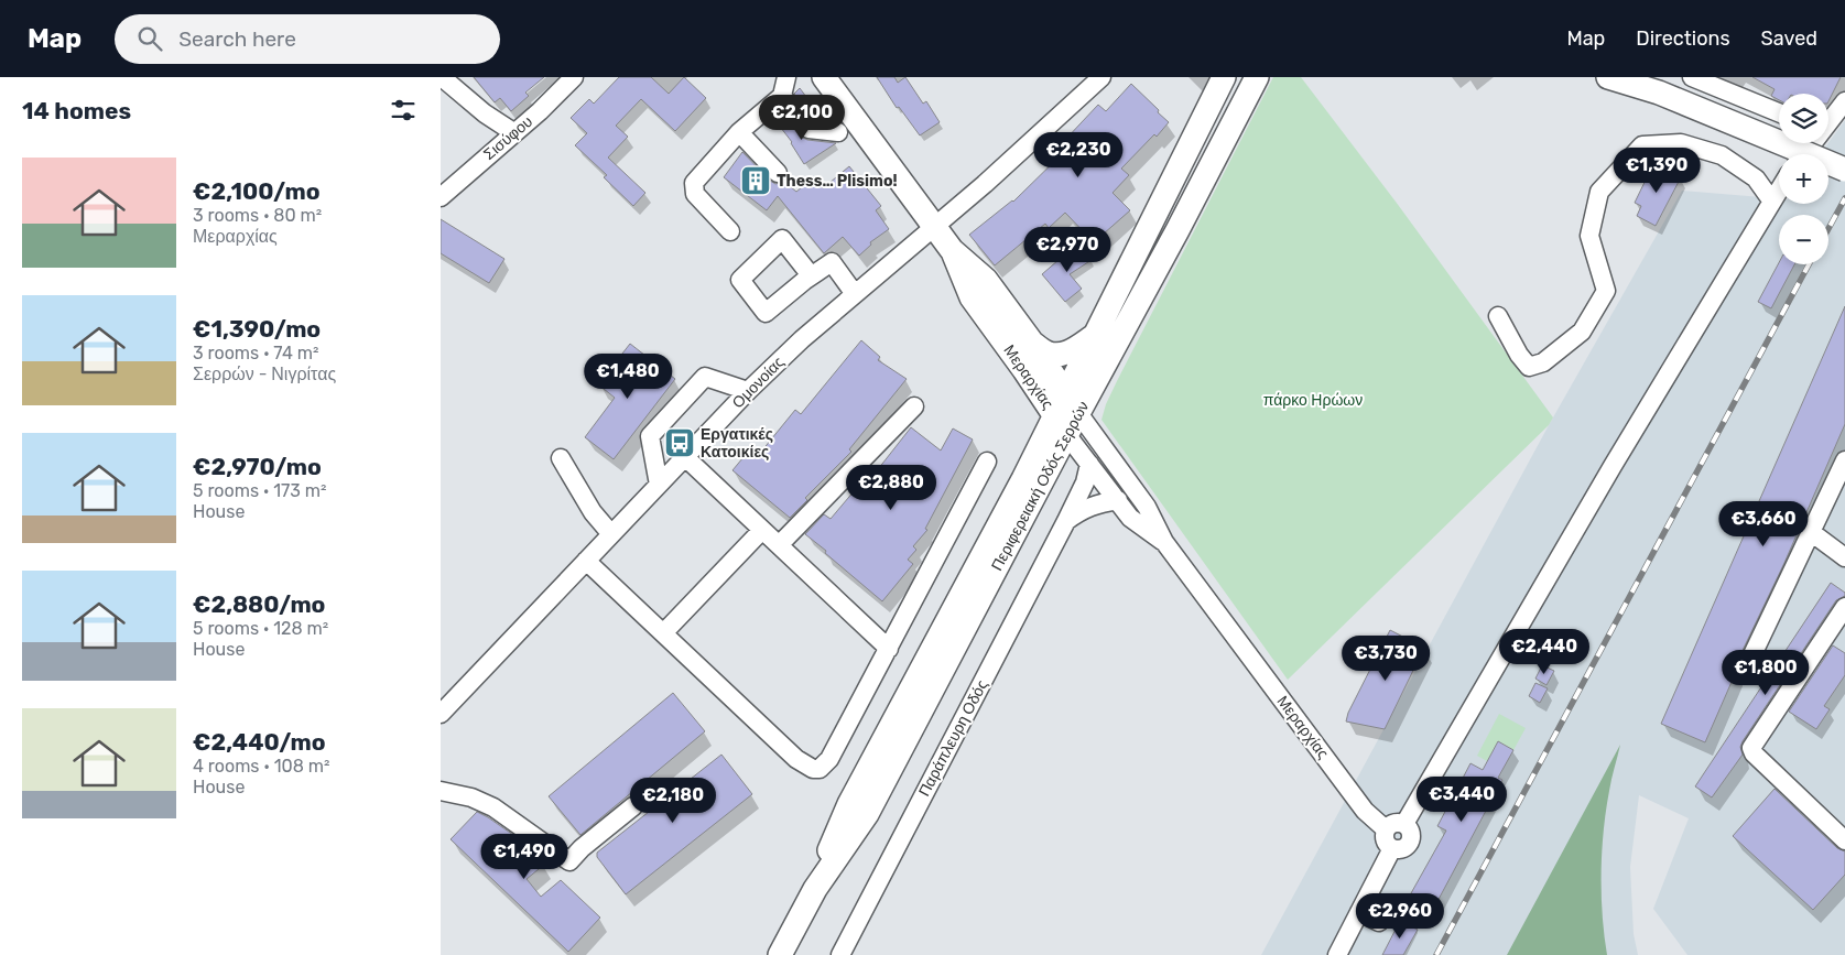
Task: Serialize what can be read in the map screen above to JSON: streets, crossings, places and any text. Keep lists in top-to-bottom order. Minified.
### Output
{"streets":{"main road":["Μεραρχίας","Περιφερειακή Οδός Σερρών"],"street":["Σισύφου","Ομονοίας","Παράπλευρη Οδός"]},"crossings":[["Μεραρχίας","Ομονοίας"],["Μεραρχίας","Περιφερειακή Οδός Σερρών"],["Μεραρχίας","Παράπλευρη Οδός"]],"parks":["πάρκο Ηρώων"],"places":{"building":["Thess… Plisimo!"],"bus stop":["Εργατικές Κατοικίες"]},"page":{"header":"Map","search":"Search here","nav":["Map","Directions","Saved"],"heading":"14 homes","map_buttons":["+","−"],"price":["€2,100","€2,230","€1,390","€2,970","€1,480","€2,880","€3,660","€2,440","€3,730","€1,800","€3,440","€2,180","€1,490","€2,960"],"list":[{"name":"€2,100/mo","note":"3 rooms · 80 m² · Μεραρχίας"},{"name":"€1,390/mo","note":"3 rooms · 74 m² · Σερρών - Νιγρίτας"},{"name":"€2,970/mo","note":"5 rooms · 173 m² · House"},{"name":"€2,880/mo","note":"5 rooms · 128 m² · House"},{"name":"€2,440/mo","note":"4 rooms · 108 m² · House"}]}}
